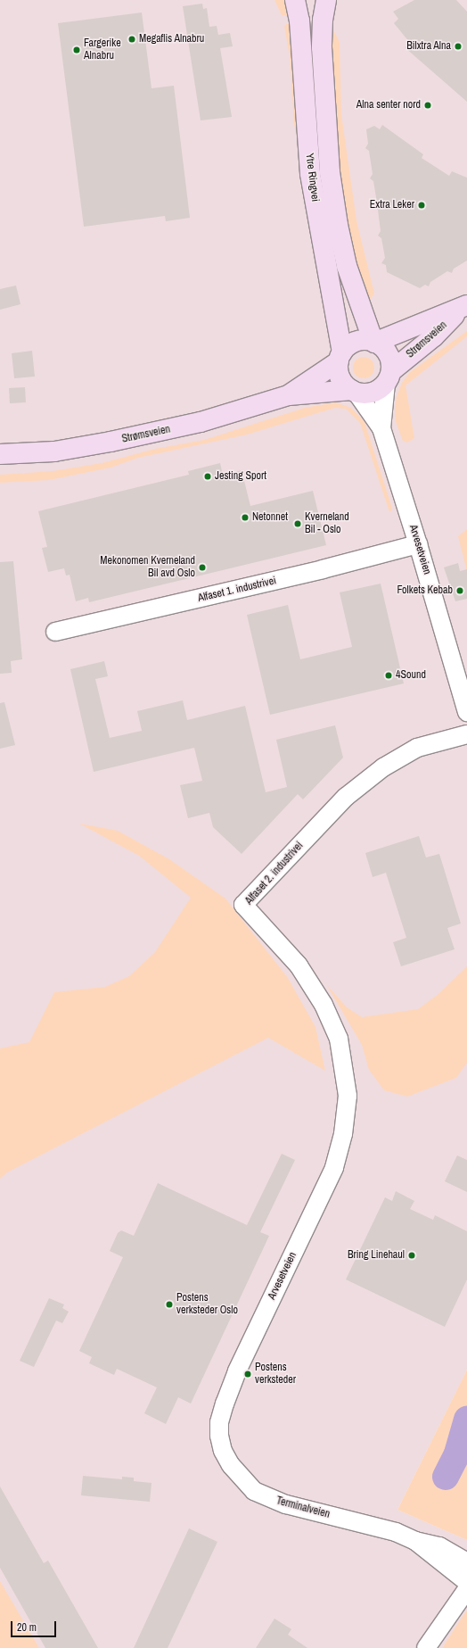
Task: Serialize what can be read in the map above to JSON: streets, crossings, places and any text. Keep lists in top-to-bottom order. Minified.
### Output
{"streets":{"main road":["Ytre Ringvei","Strømsveien"],"street":["Arvesetveien","Alfaset 1. industrivei","Alfaset 2. industrivei","Terminalveien"]},"crossings":[["Ytre Ringvei","Strømsveien"],["Ytre Ringvei","Arvesetveien"],["Strømsveien","Arvesetveien"],["Arvesetveien","Alfaset 1. industrivei"],["Arvesetveien","Alfaset 2. industrivei"],["Arvesetveien","Terminalveien"]],"places":["Megaflis Alnabru","Bilxtra Alna","Fargerike Alnabru","Alna senter nord","Extra Leker","Jesting Sport","Netonnet","Kverneland Bil - Oslo","Mekonomen Kverneland Bil avd Oslo","Folkets Kebab","4Sound","Bring Linehaul","Postens verksteder Oslo","Postens verksteder"],"scale_bar":"20 m"}
